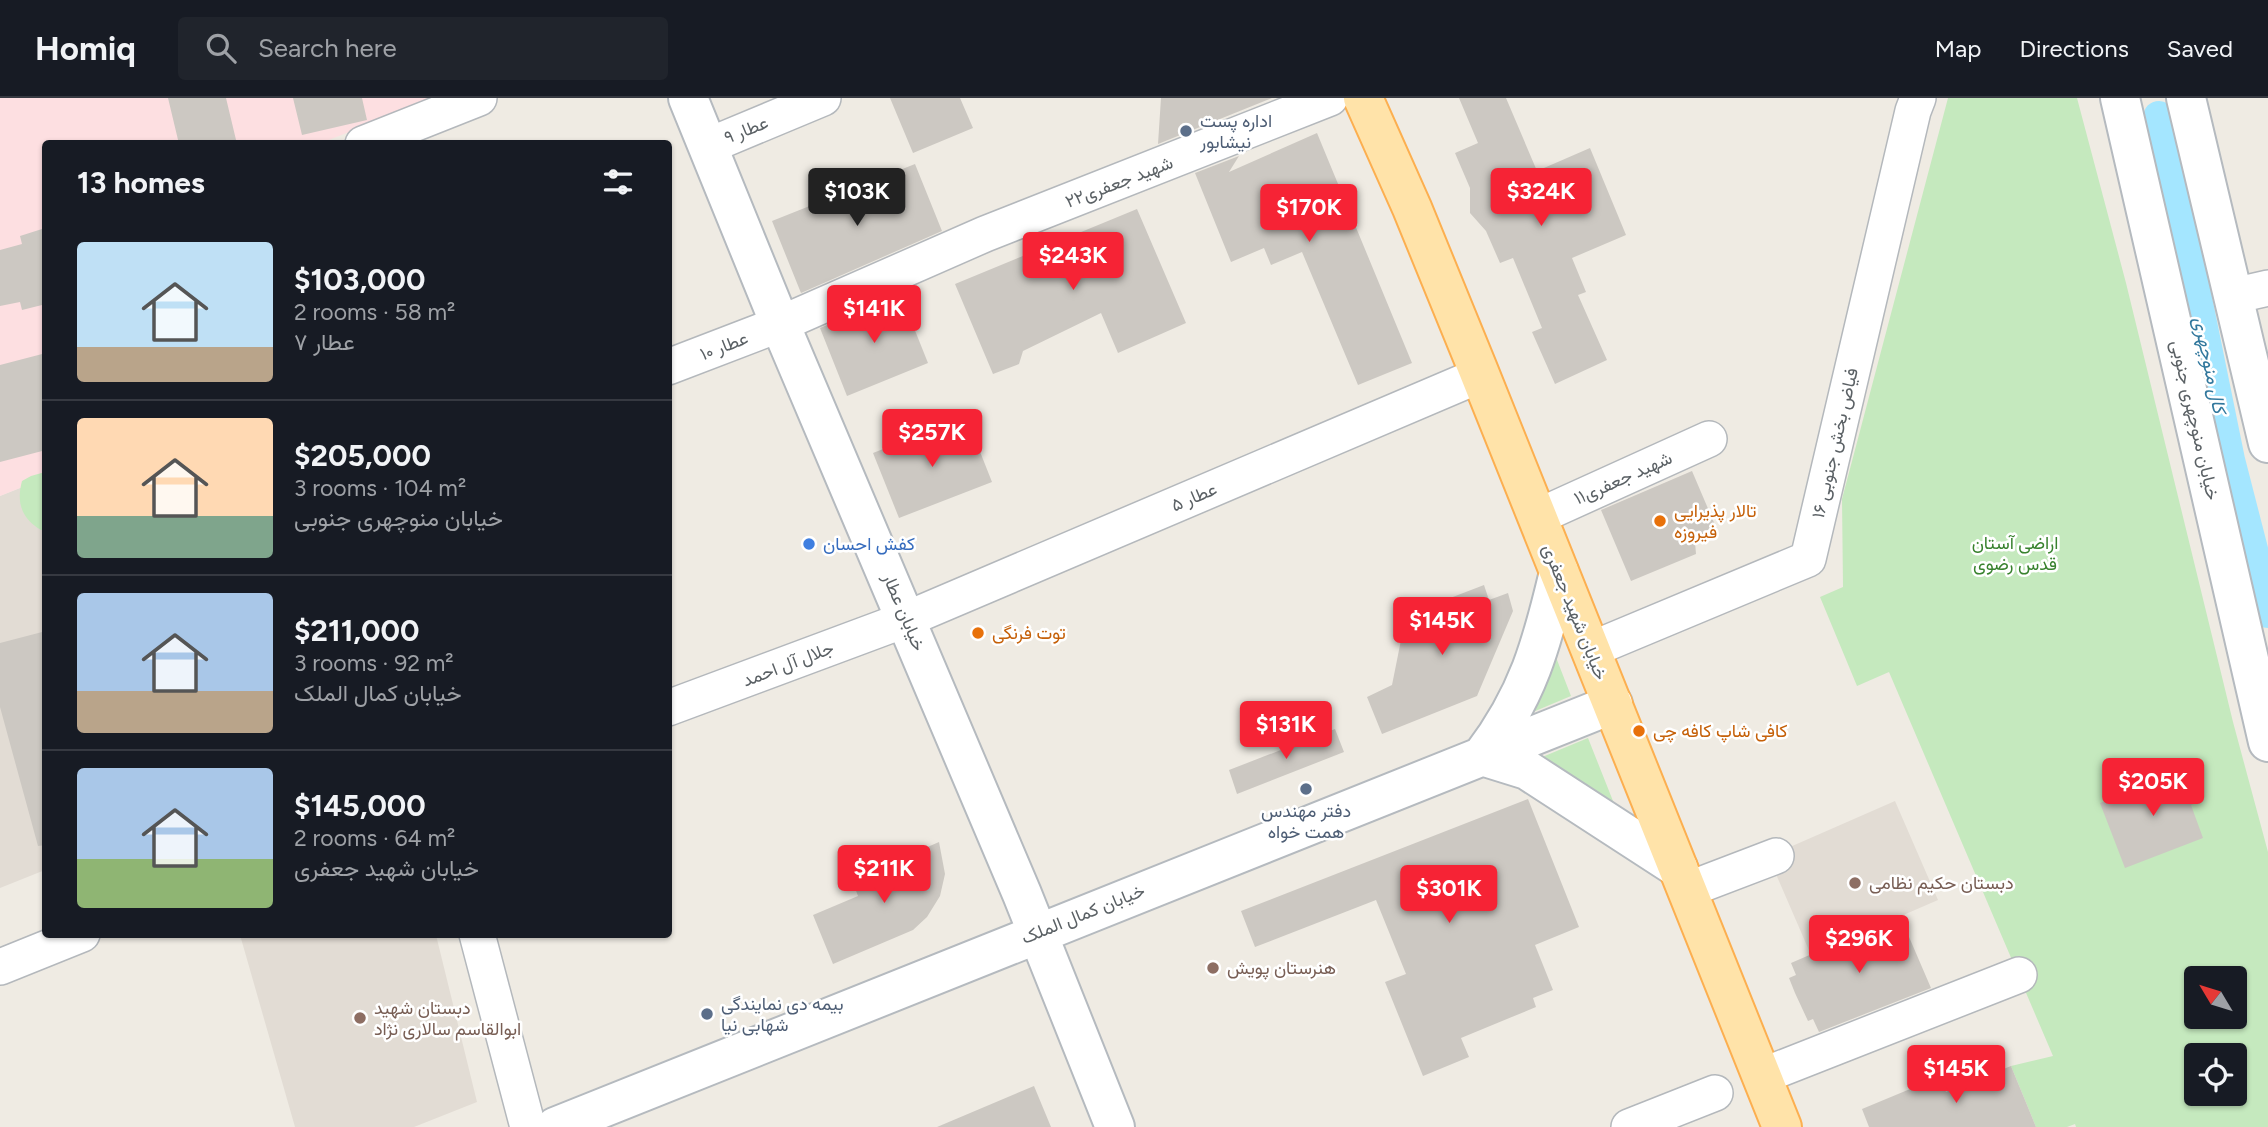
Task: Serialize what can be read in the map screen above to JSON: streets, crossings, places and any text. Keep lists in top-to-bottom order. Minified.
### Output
{"streets":{"main road":["خیابان شهید جعفری"],"street":["عطار ۹","شهید جعفری۲۲","عطار ۱۰","خیابان منوچهری جنوبی","فیاض بخش جنوبی ۱۶","شهید جعفری۱۱","عطار ۵","خیابان عطار","جلال آل احمد","خیابان کمال الملک"]},"crossings":[["عطار ۹","خیابان عطار"],["شهید جعفری۲۲","عطار ۱۰"],["شهید جعفری۲۲","خیابان عطار"],["شهید جعفری۲۲","خیابان شهید جعفری"],["عطار ۱۰","خیابان عطار"],["فیاض بخش جنوبی ۱۶","خیابان شهید جعفری"],["شهید جعفری۱۱","خیابان شهید جعفری"],["عطار ۵","خیابان عطار"],["عطار ۵","خیابان شهید جعفری"],["عطار ۵","جلال آل احمد"],["خیابان عطار","جلال آل احمد"],["خیابان عطار","خیابان کمال الملک"],["خیابان شهید جعفری","خیابان کمال الملک"]],"water":["کال منوچهری"],"parks":["اراضی آستان قدس رضوی"],"places":["اداره پست نیشابور","تالار پذیرایی فیروزه","کفش احسان","توت فرنگی","کافی شاپ کافه چی","دفتر مهندس همت خواه","دبستان حکیم نظامی","هنرستان پویش","بیمه دی نمایندگی شهابی نیا","دبستان شهید ابوالقاسم سالاری نژاد"],"north":"top left","page":{"header":"Homiq","search":"Search here","nav":["Map","Directions","Saved"],"heading":"13 homes","price":["$103K","$324K","$170K","$243K","$141K","$257K","$145K","$131K","$205K","$211K","$301K","$296K","$145K"],"list":[{"name":"$103,000","note":"2 rooms · 58 m² · عطار ۷"},{"name":"$205,000","note":"3 rooms · 104 m² · خیابان منوچهری جنوبی"},{"name":"$211,000","note":"3 rooms · 92 m² · خیابان کمال الملک"},{"name":"$145,000","note":"2 rooms · 64 m² · خیابان شهید جعفری"}]}}
